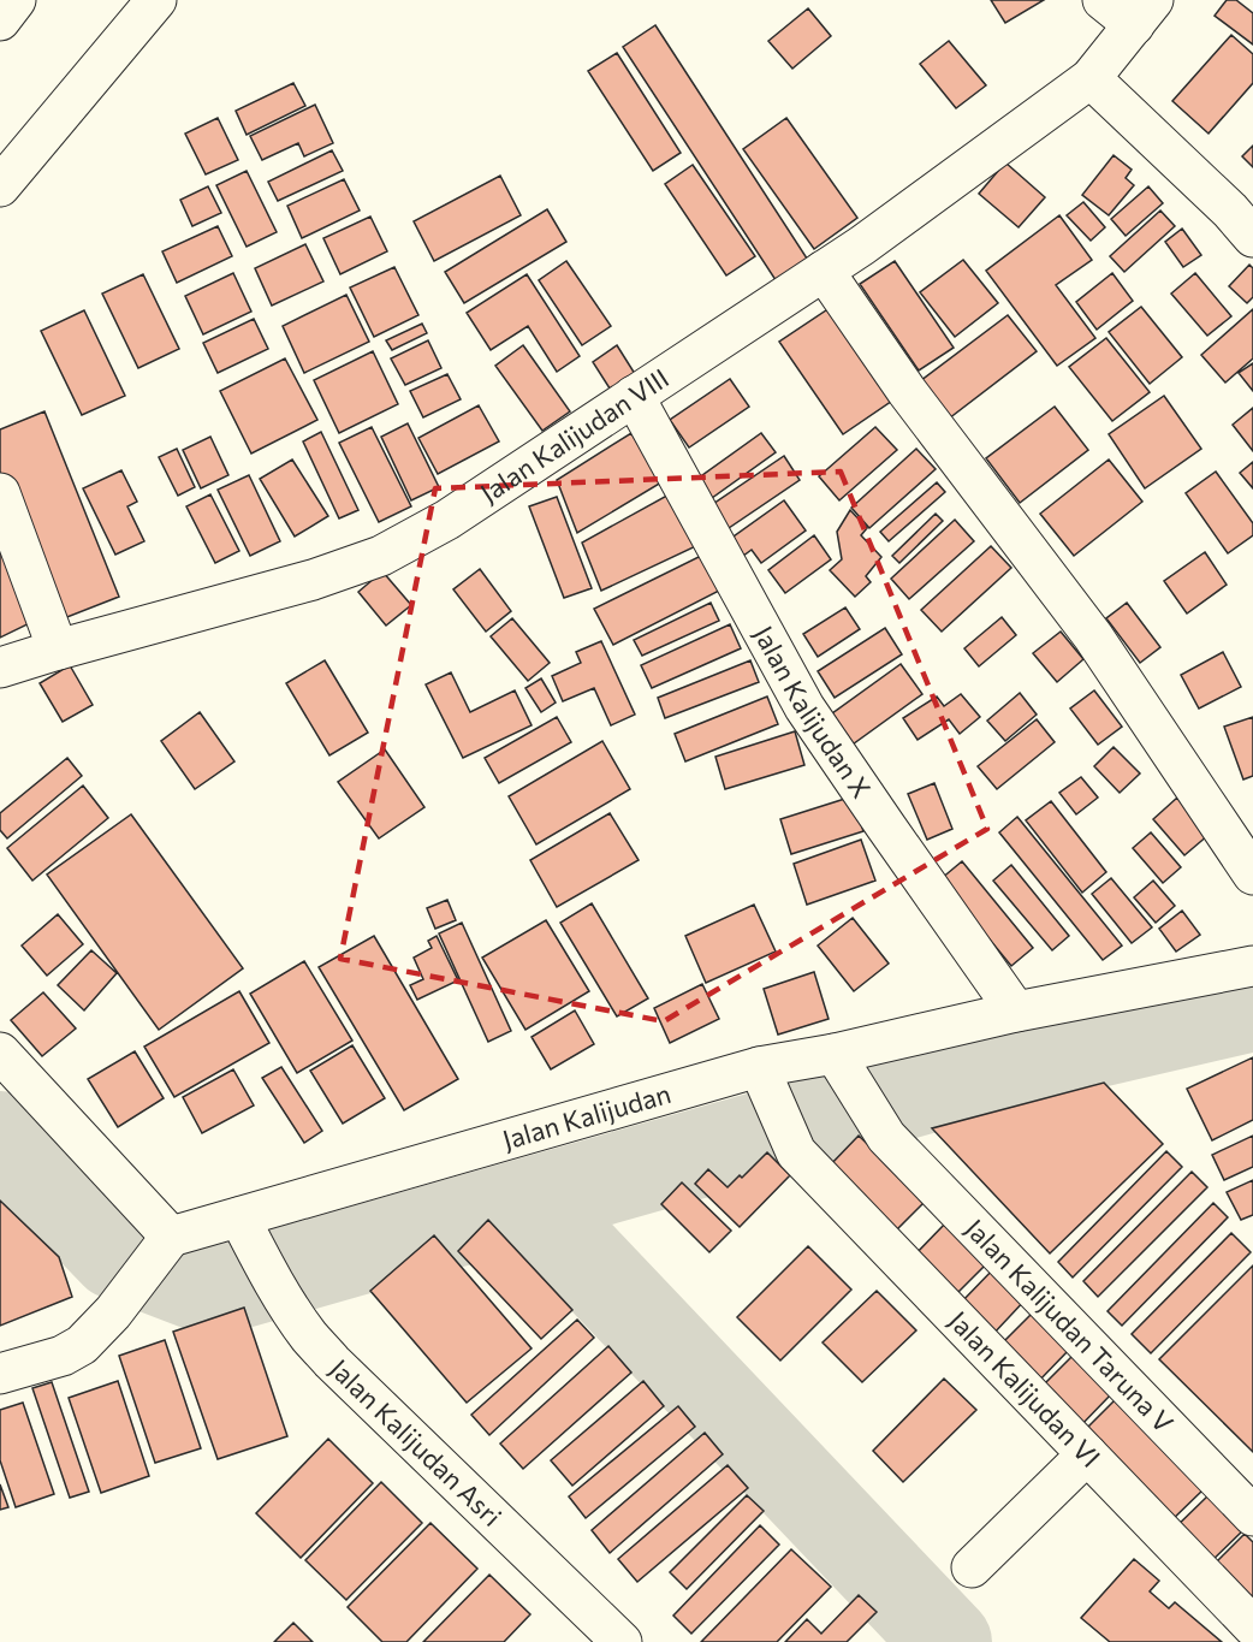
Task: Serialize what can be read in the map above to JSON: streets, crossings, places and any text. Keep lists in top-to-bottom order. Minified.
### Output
{"streets":{"street":["Jalan Kalijudan VIII","Jalan Kalijudan X","Jalan Kalijudan","Jalan Kalijudan Taruna V","Jalan Kalijudan VI","Jalan Kalijudan Asri"]},"crossings":[["Jalan Kalijudan VIII","Jalan Kalijudan X"],["Jalan Kalijudan X","Jalan Kalijudan"],["Jalan Kalijudan","Jalan Kalijudan Taruna V"],["Jalan Kalijudan","Jalan Kalijudan VI"],["Jalan Kalijudan","Jalan Kalijudan Asri"]]}
